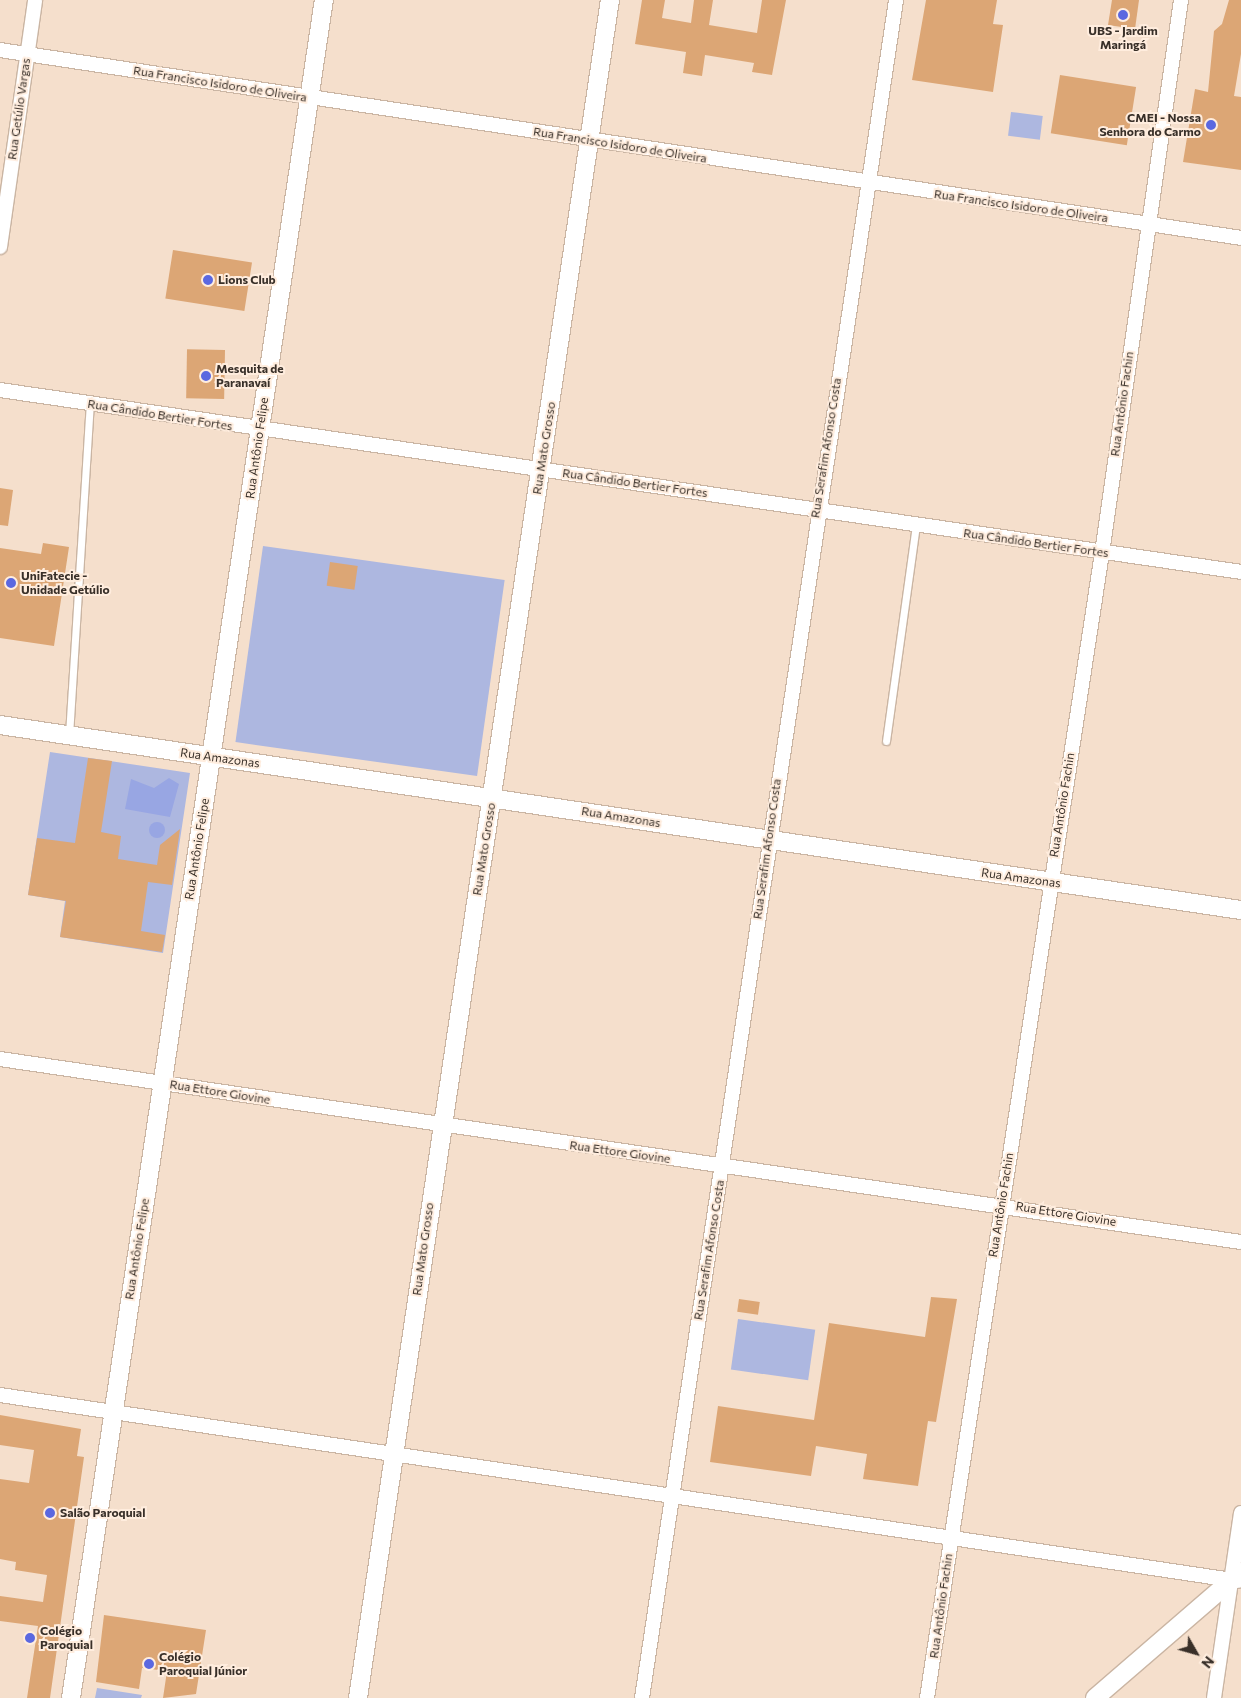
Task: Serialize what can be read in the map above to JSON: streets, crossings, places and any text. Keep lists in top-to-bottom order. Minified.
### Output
{"streets":{"street":["Rua Francisco Isidoro de Oliveira","Rua Getúlio Vargas","Rua Antônio Fachin","Rua Cândido Bertier Fortes","Rua Antônio Felipe","Rua Mato Grosso","Rua Serafim Afonso Costa","Rua Amazonas","Rua Ettore Giovine"]},"crossings":[["Rua Francisco Isidoro de Oliveira","Rua Getúlio Vargas"],["Rua Francisco Isidoro de Oliveira","Rua Antônio Fachin"],["Rua Francisco Isidoro de Oliveira","Rua Antônio Felipe"],["Rua Francisco Isidoro de Oliveira","Rua Mato Grosso"],["Rua Francisco Isidoro de Oliveira","Rua Serafim Afonso Costa"],["Rua Antônio Fachin","Rua Cândido Bertier Fortes"],["Rua Antônio Fachin","Rua Amazonas"],["Rua Antônio Fachin","Rua Ettore Giovine"],["Rua Cândido Bertier Fortes","Rua Antônio Felipe"],["Rua Cândido Bertier Fortes","Rua Mato Grosso"],["Rua Cândido Bertier Fortes","Rua Serafim Afonso Costa"],["Rua Antônio Felipe","Rua Amazonas"],["Rua Antônio Felipe","Rua Ettore Giovine"],["Rua Mato Grosso","Rua Amazonas"],["Rua Mato Grosso","Rua Ettore Giovine"],["Rua Serafim Afonso Costa","Rua Amazonas"],["Rua Serafim Afonso Costa","Rua Ettore Giovine"]],"places":["UBS - Jardim Maringá","CMEI - Nossa Senhora do Carmo","Lions Club","Mesquita de Paranavaí","UniFatecie - Unidade Getúlio","Salão Paroquial","Colégio Paroquial","Colégio Paroquial Júnior"],"north":"bottom right"}
